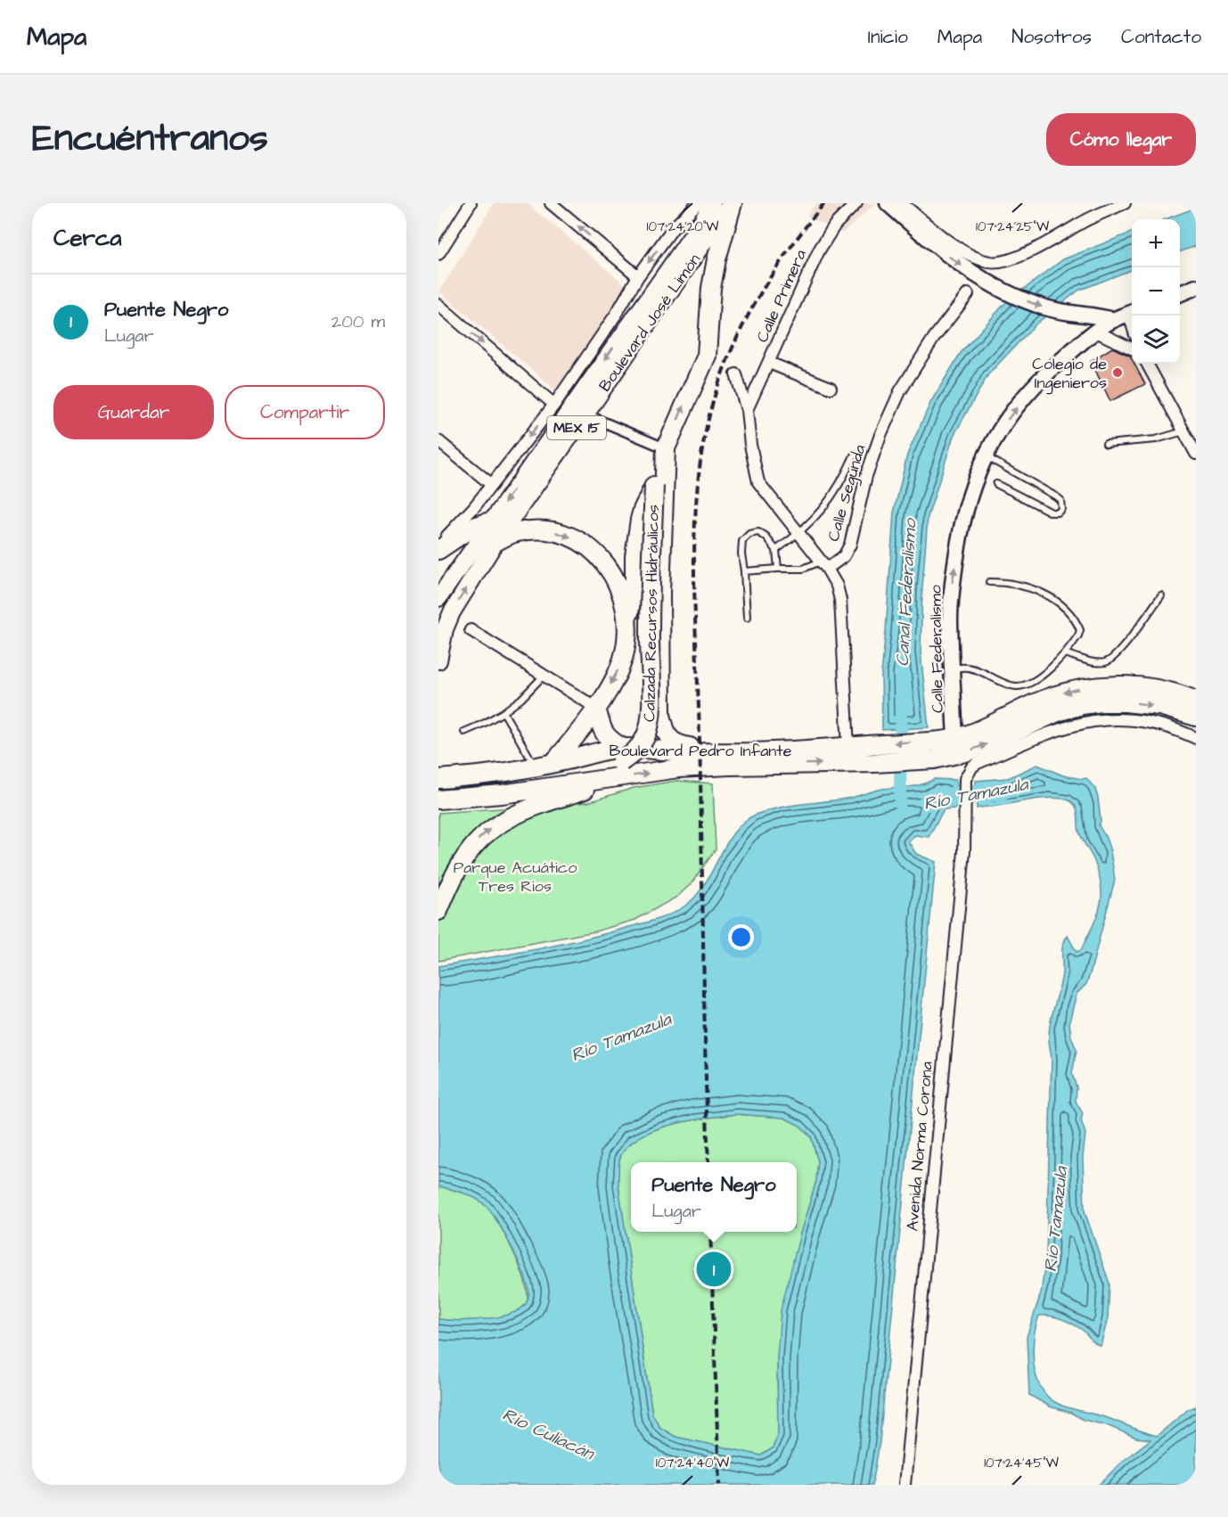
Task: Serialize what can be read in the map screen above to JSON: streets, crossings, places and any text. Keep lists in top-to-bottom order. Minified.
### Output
{"streets":{"highway":["Calzada Recursos Hidráulicos","Boulevard Pedro Infante"],"main road":["Boulevard José Limón","MEX 15","Calle Federalismo"],"street":["Calle Primera","Calle Segunda","Avenida Norma Corona"]},"crossings":[["Boulevard José Limón","Calzada Recursos Hidráulicos"],["Calzada Recursos Hidráulicos","Boulevard Pedro Infante"],["Calle Federalismo","Boulevard Pedro Infante"]],"one_way":["Calle Federalismo"],"water":["Canal Federalismo","Río Tamazula","Río Culiacán"],"parks":["Parque Acuático Tres Rios"],"places":["Colegio de Ingenieros"],"page":{"header":"Mapa","nav":["Inicio","Mapa","Nosotros","Contacto"],"title":"Encuéntranos","buttons":["Cómo llegar",["Guardar","Compartir"]],"heading":"Cerca","map_buttons":["+","−"],"list":[{"mark":"1","name":"Puente Negro","note":"Lugar","value":"200 m"}],"popup":["Puente Negro","Lugar"],"pins":"1"},"coordinates":["107°24'20\"W","107°24'25\"W","107°24'40\"W","107°24'45\"W"]}
